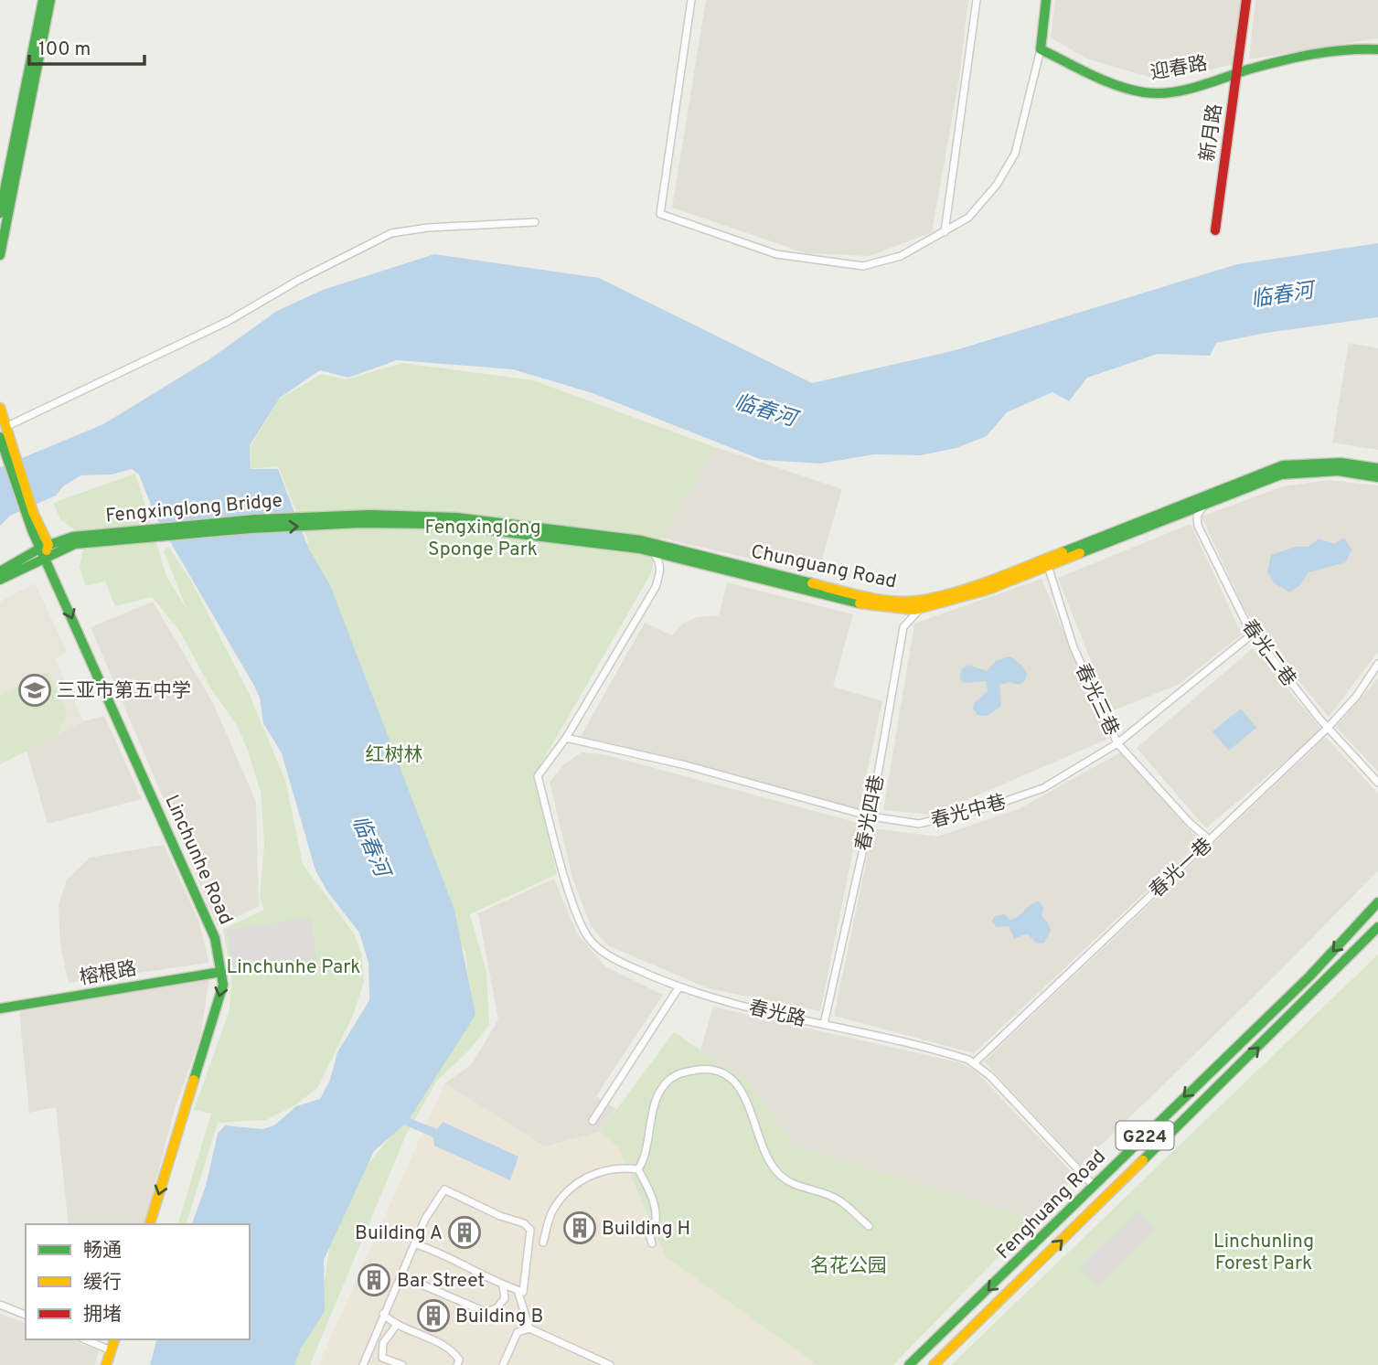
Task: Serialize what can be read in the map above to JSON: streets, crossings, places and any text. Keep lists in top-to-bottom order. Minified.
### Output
{"streets":{"main road":["迎春路","新月路","Fengxinglong Bridge","Chunguang Road","Linchunhe Road","榕根路","G224","Fenghuang Road"],"street":["春光二巷","春光三巷","春光中巷","春光四巷","春光一巷","春光路"]},"crossings":[["迎春路","新月路"],["Fengxinglong Bridge","Chunguang Road"],["Chunguang Road","春光二巷"],["Chunguang Road","春光三巷"],["Chunguang Road","春光四巷"],["春光二巷","春光中巷"],["春光二巷","春光一巷"],["春光三巷","春光中巷"],["春光三巷","春光一巷"],["春光中巷","春光四巷"],["春光中巷","春光路"],["春光四巷","春光路"],["Linchunhe Road","榕根路"],["春光一巷","春光路"],["春光路","Fenghuang Road"]],"one_way":["Linchunhe Road"],"water":["临春河"],"parks":["Fengxinglong Sponge Park","红树林","Linchunhe Park","Linchunling Forest Park","名花公园"],"places":{"school or university":["三亚市第五中学"],"building":["Building H","Building A","Bar Street","Building B"]},"legend":["畅通","缓行","拥堵"],"scale_bar":"100 m"}
